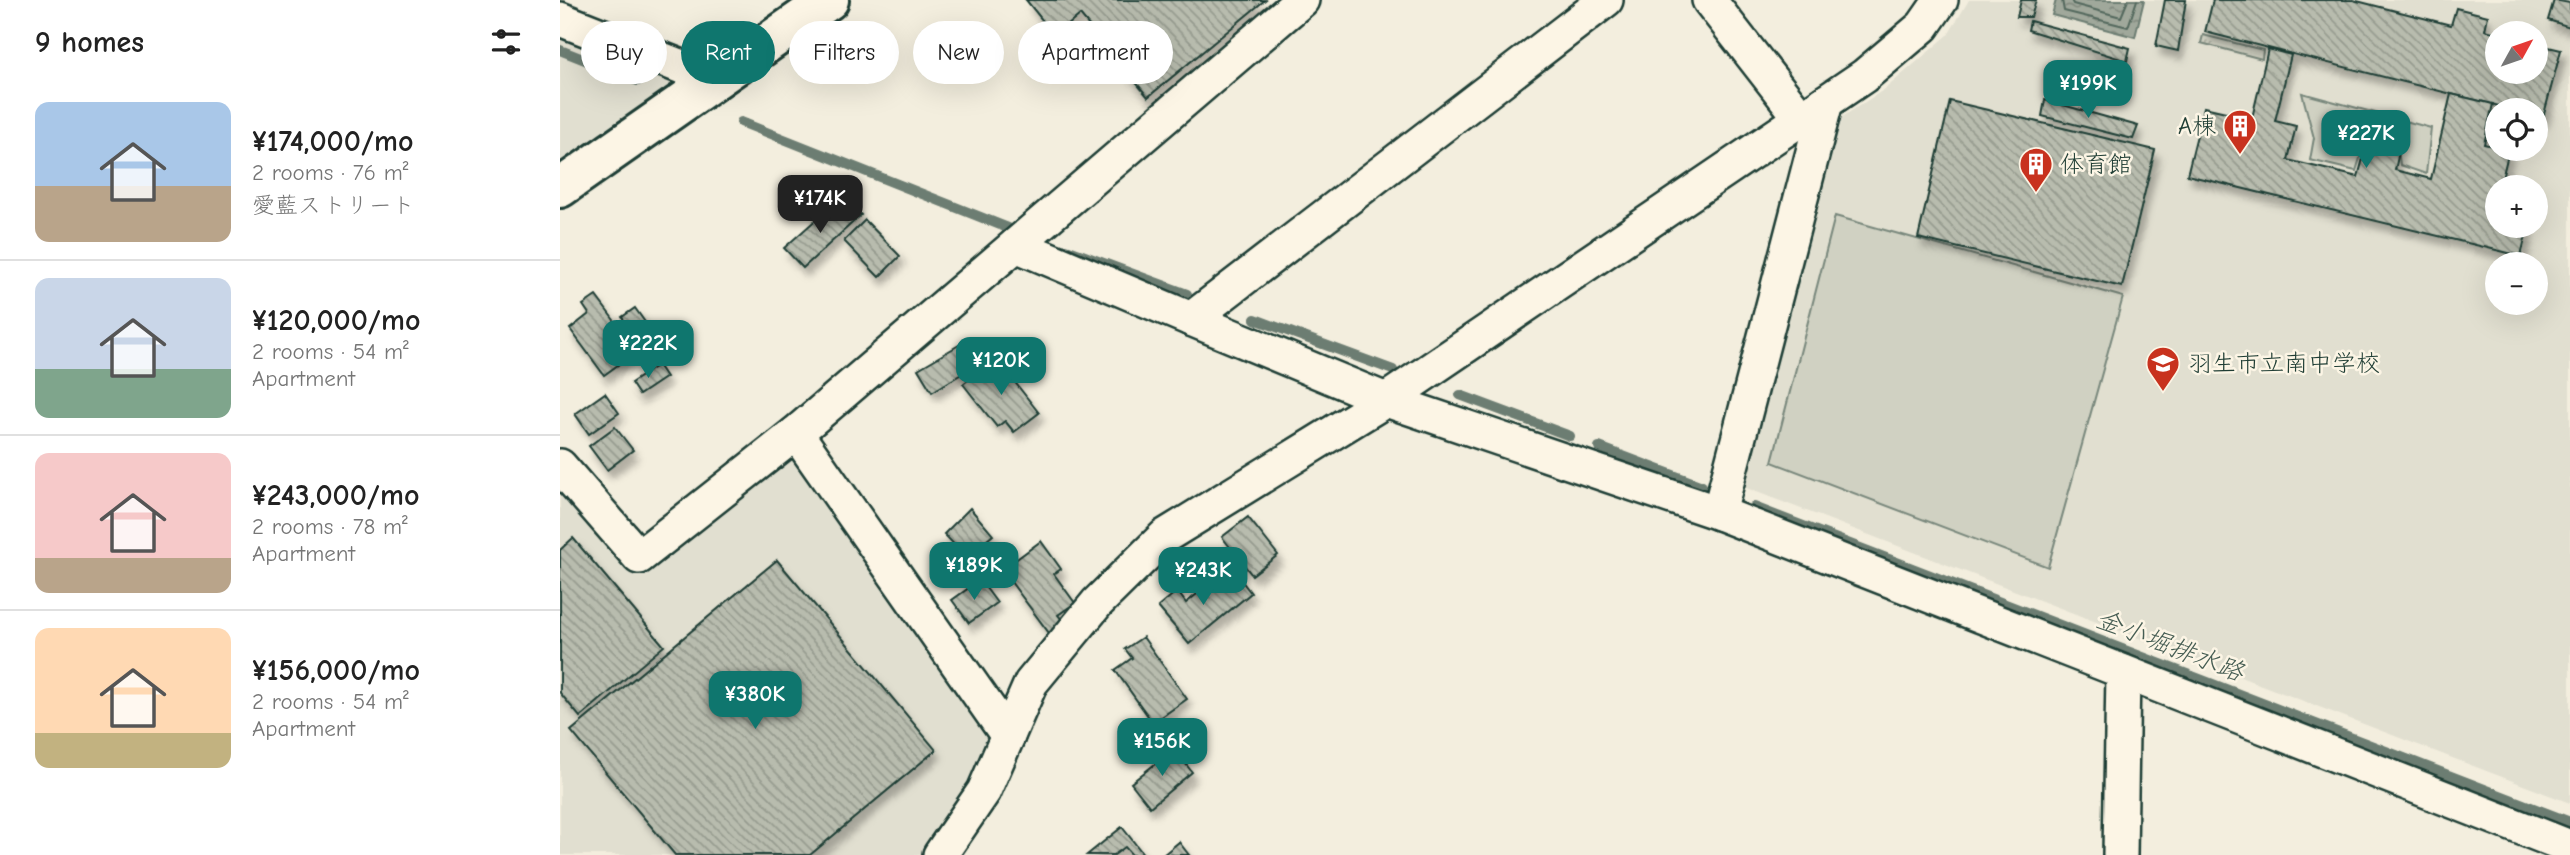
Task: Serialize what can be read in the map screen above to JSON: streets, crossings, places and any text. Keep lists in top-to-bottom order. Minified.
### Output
{"water":["金小堀排水路"],"places":{"building":["A棟","体育館"],"school or university":["羽生市立南中学校"]},"north":"top right","page":{"heading":"9 homes","map_buttons":["+","−"],"chip":["Buy","Rent","Filters","New","Apartment"],"price":["¥199K","¥227K","¥174K","¥222K","¥120K","¥189K","¥243K","¥380K","¥156K"],"list":[{"name":"¥174,000/mo","note":"2 rooms · 76 m² · 愛藍ストリート"},{"name":"¥120,000/mo","note":"2 rooms · 54 m² · Apartment"},{"name":"¥243,000/mo","note":"2 rooms · 78 m² · Apartment"},{"name":"¥156,000/mo","note":"2 rooms · 54 m² · Apartment"}]}}
